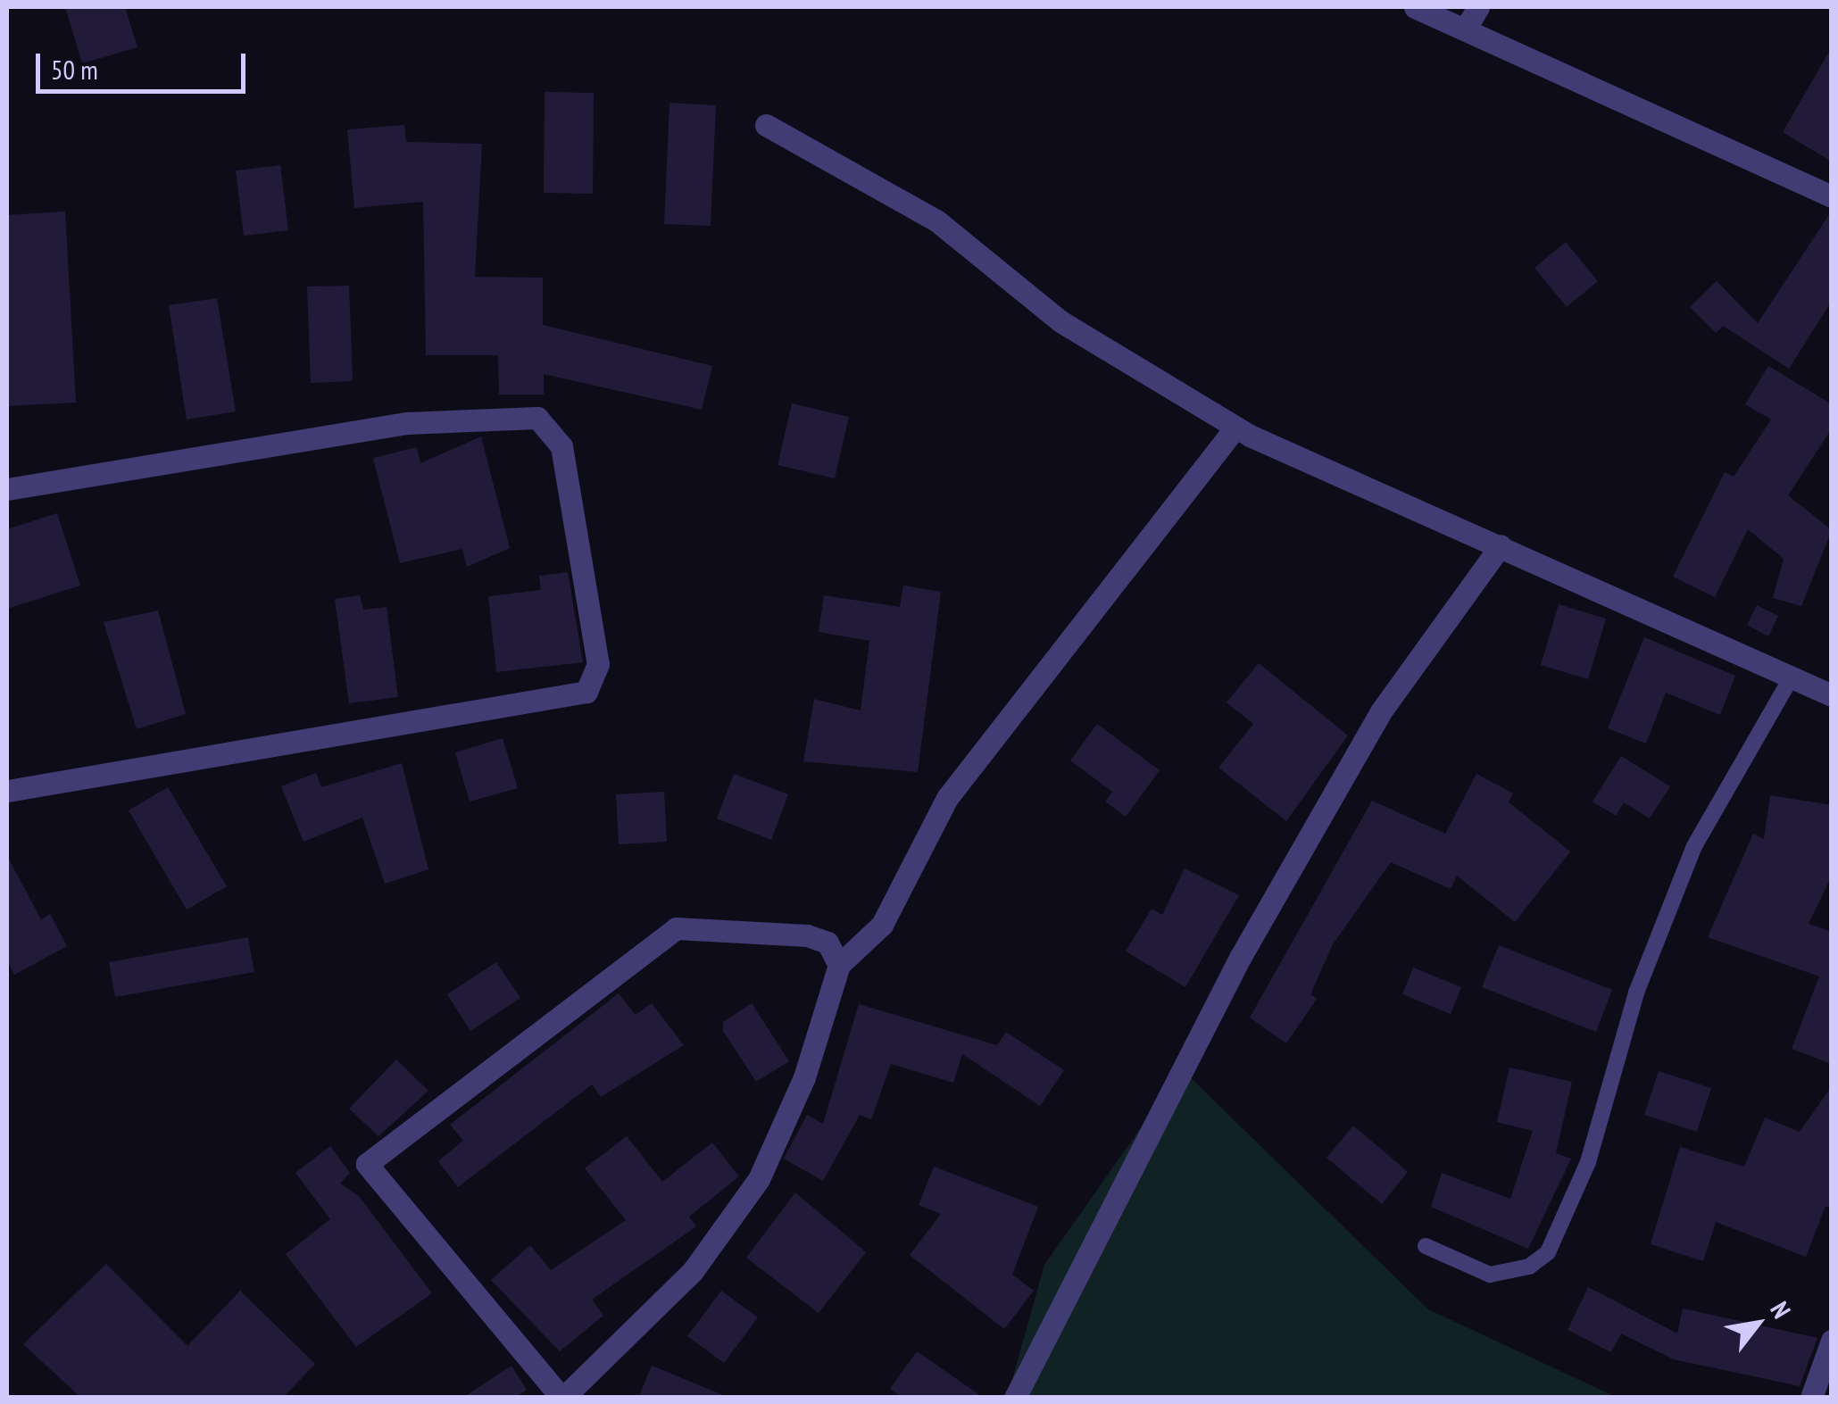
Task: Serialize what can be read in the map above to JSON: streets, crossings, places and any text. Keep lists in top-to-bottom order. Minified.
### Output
{"scale_bar":"50 m","north":"top right"}
